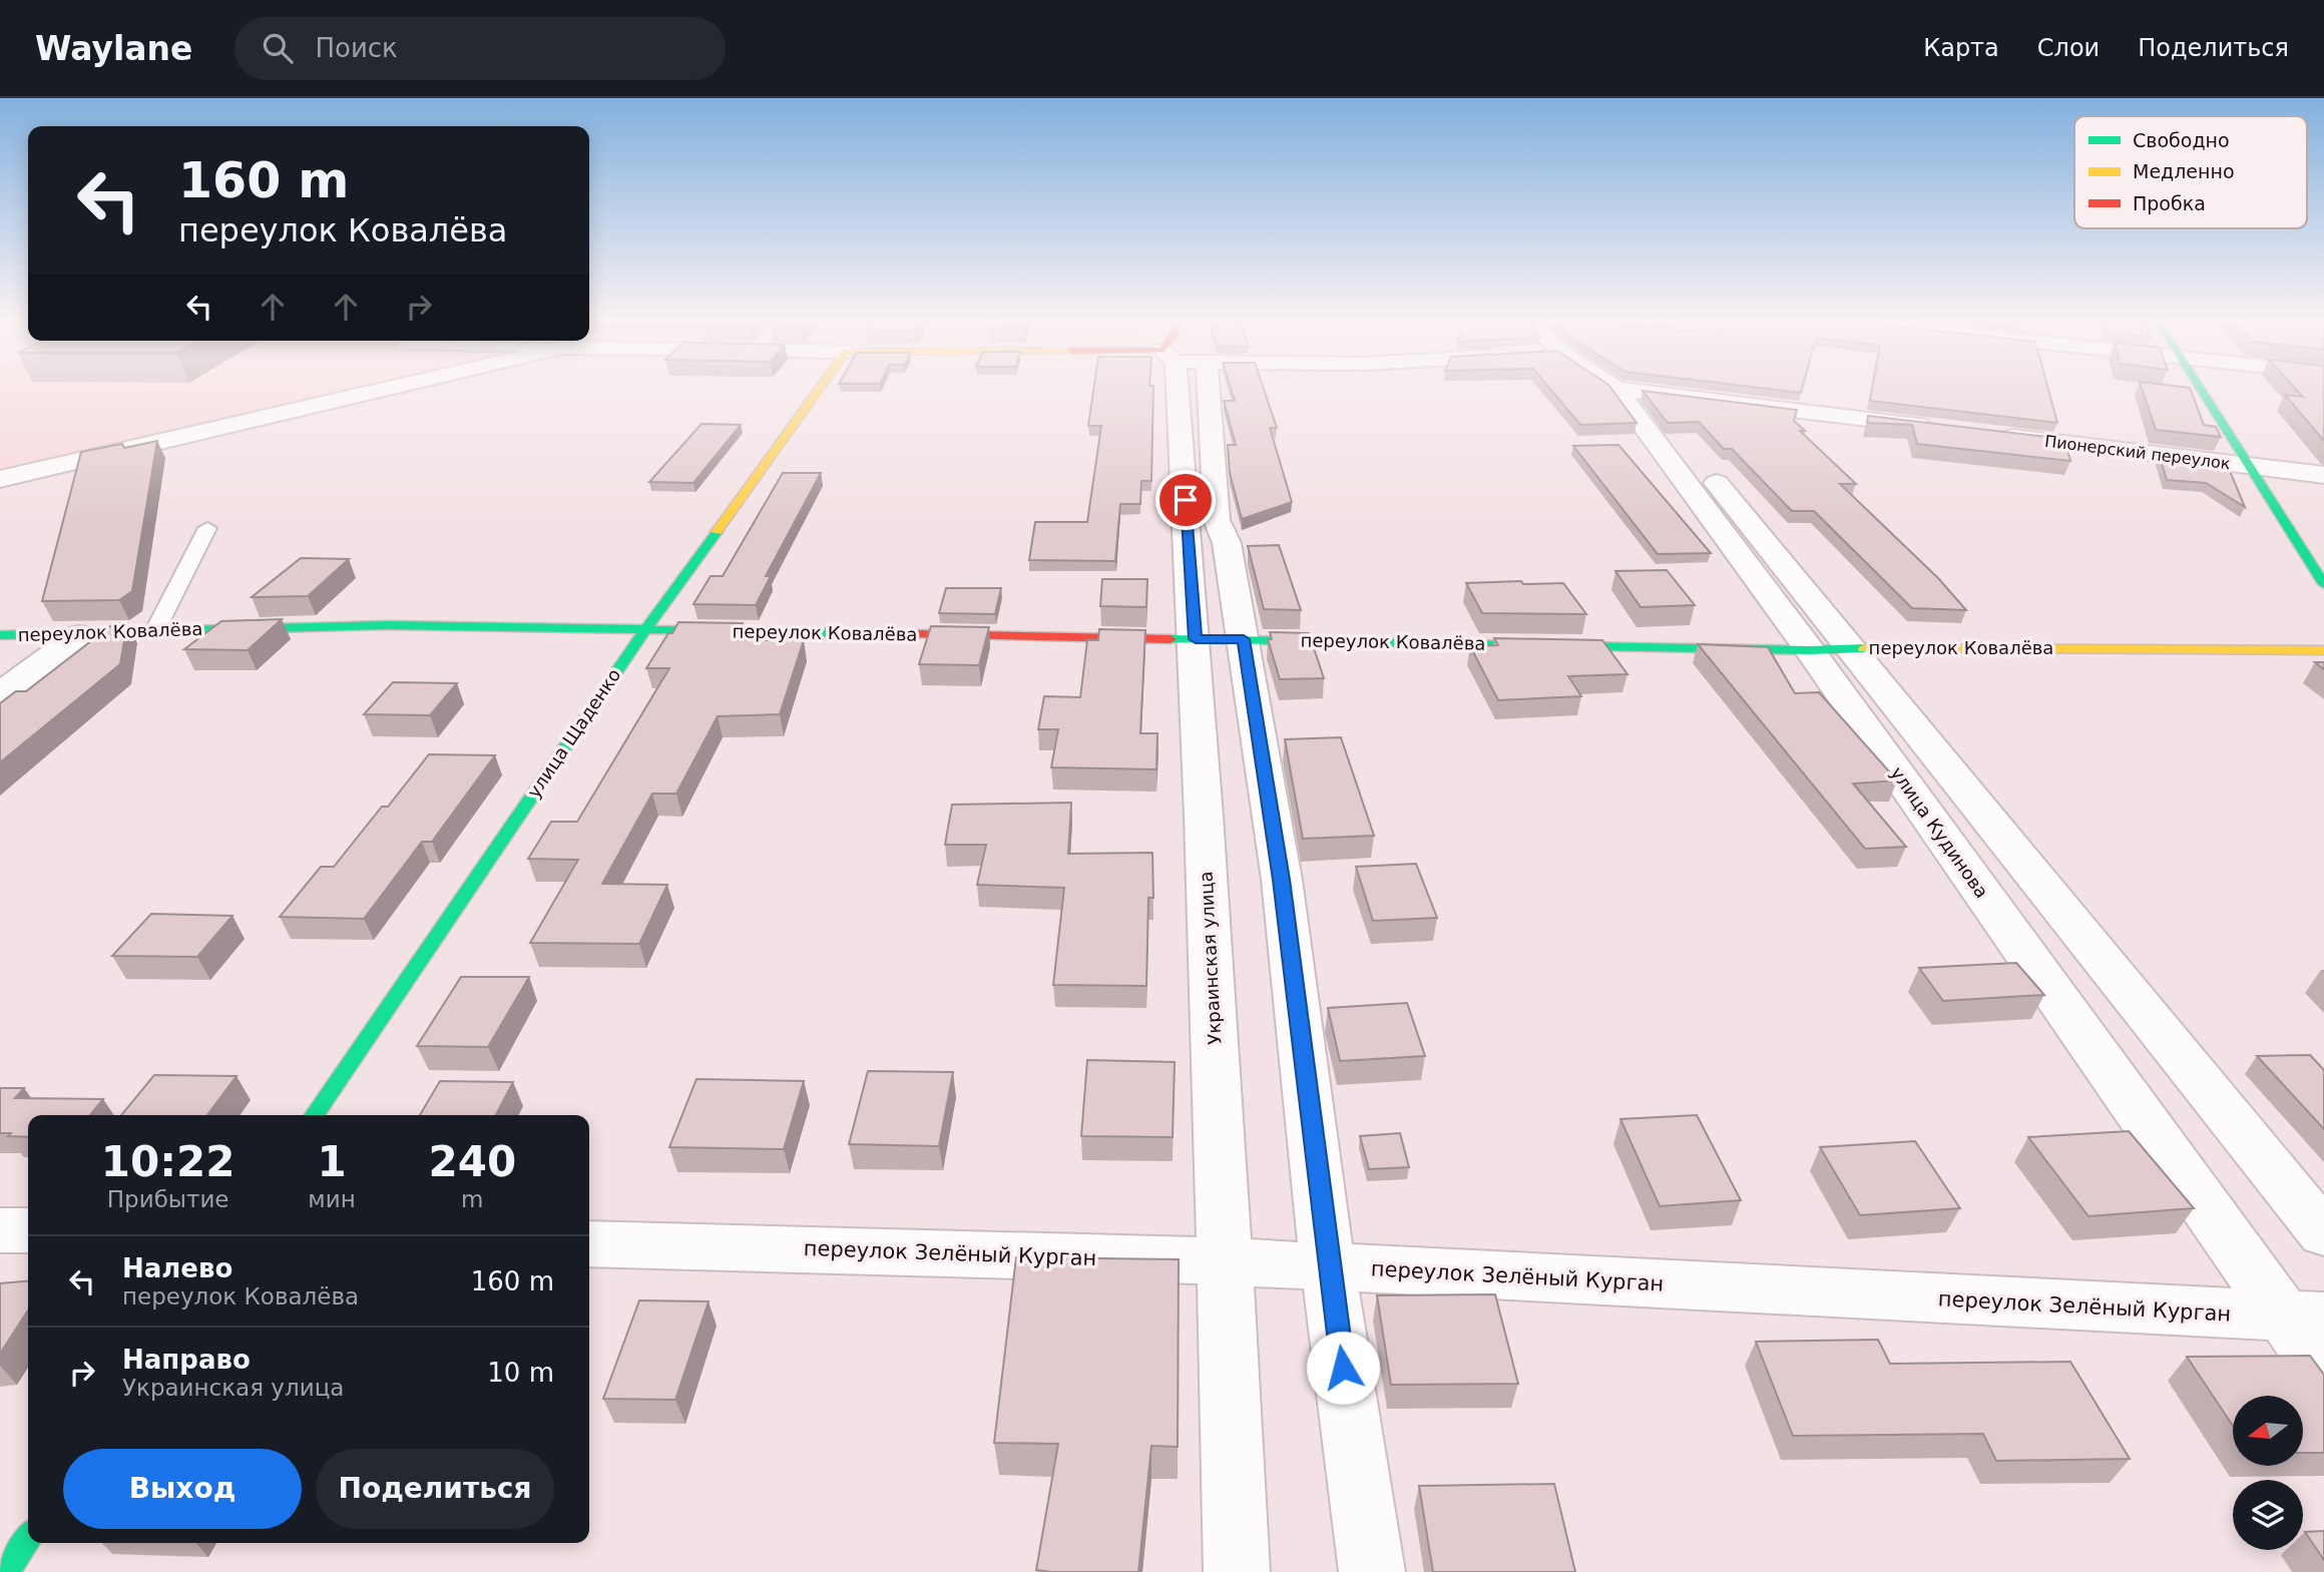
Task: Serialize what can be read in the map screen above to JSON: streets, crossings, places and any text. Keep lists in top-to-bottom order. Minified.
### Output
{"streets":{"street":["Пионерский переулок","переулок Ковалёва","улица Щаденко","улица Кудинова","Украинская улица","переулок Зелёный Курган"]},"crossings":[["переулок Ковалёва","улица Щаденко"],["переулок Ковалёва","улица Кудинова"],["переулок Ковалёва","Украинская улица"],["улица Кудинова","переулок Зелёный Курган"],["Украинская улица","переулок Зелёный Курган"]],"legend":["Свободно","Медленно","Пробка"],"north":"left","page":{"header":"Waylane","search":"Поиск","nav":["Карта","Слои","Поделиться"],"turn":["160 m","переулок Ковалёва"],"eta":["10:22","Прибытие","1","мин","240","m"],"list":[{"name":"Налево","note":"переулок Ковалёва","value":"160 m"},{"name":"Направо","note":"Украинская улица","value":"10 m"}],"buttons":["Выход","Поделиться"]}}
